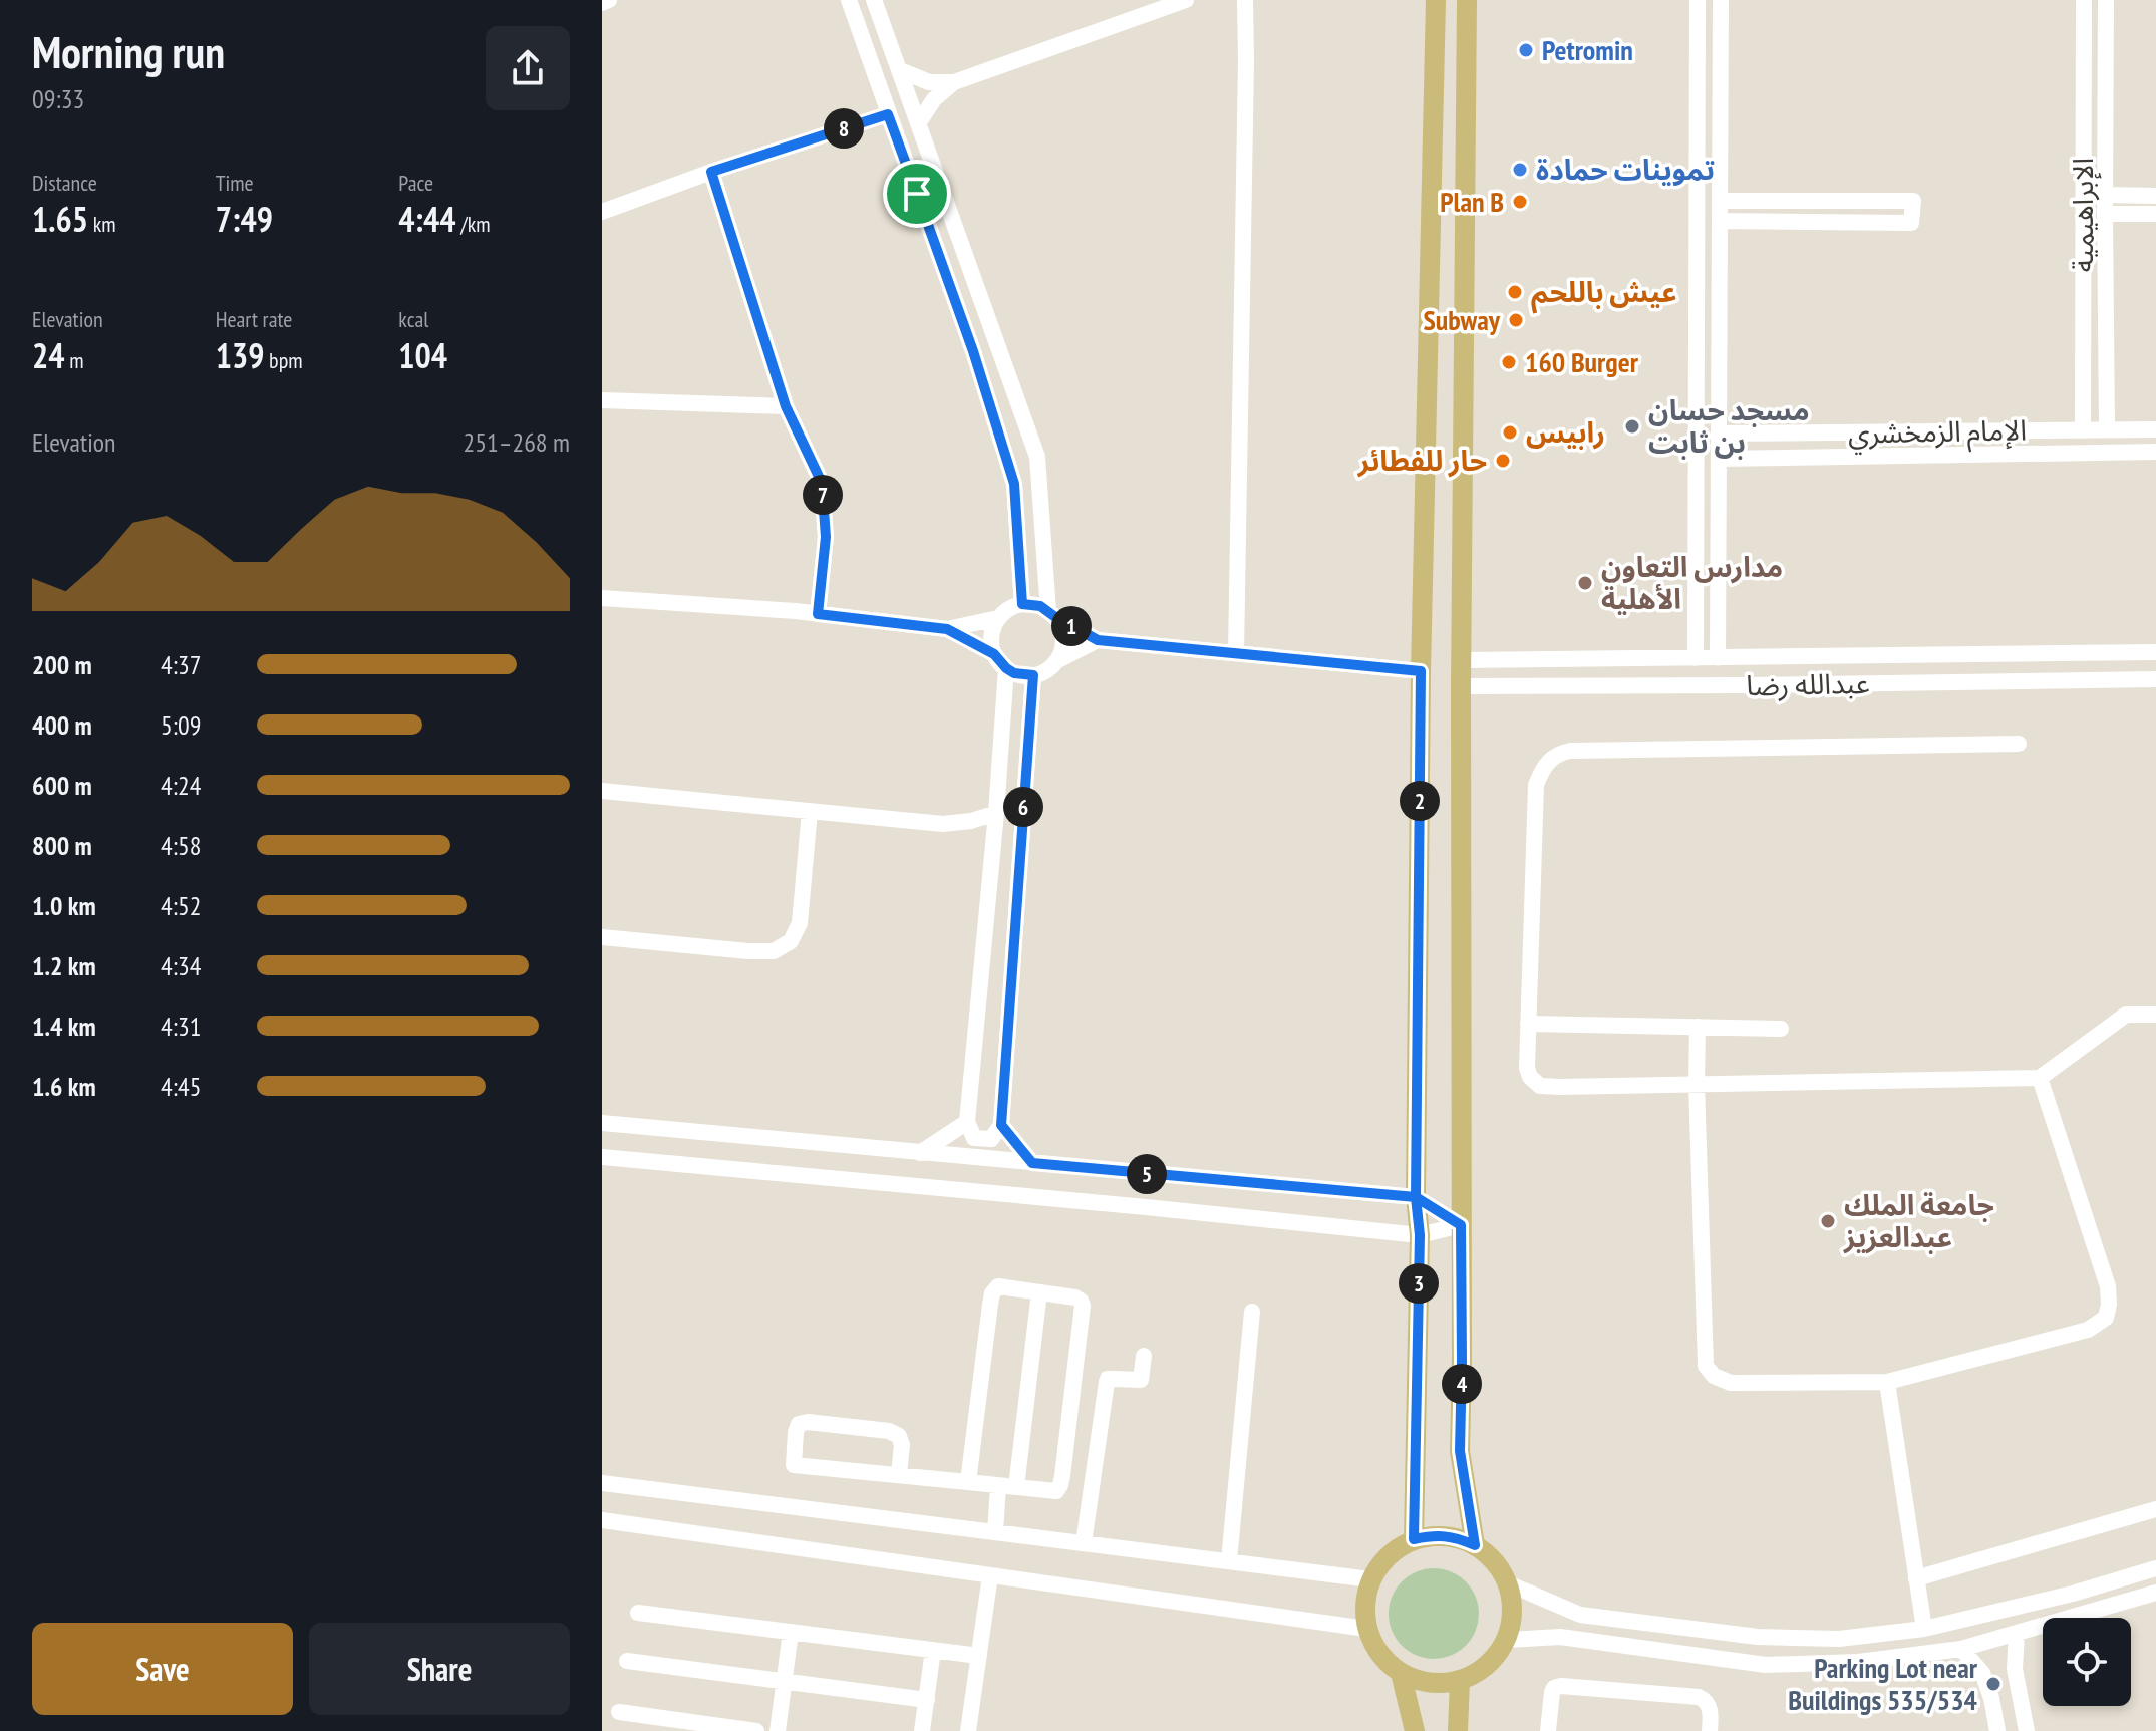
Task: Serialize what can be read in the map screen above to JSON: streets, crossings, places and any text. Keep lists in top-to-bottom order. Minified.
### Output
{"streets":{"street":["الإبراهيمية","الإمام الزمخشري","عبدالله رضا"]},"crossings":[["الإبراهيمية","الإمام الزمخشري"]],"places":["Petromin","تموينات حمادة","Plan B","عيش باللحم","Subway","160 Burger","مسجد حسان بن ثابت","رابيس","حار للفطائر","مدارس التعاون الأهلية","جامعة الملك عبدالعزيز","Parking Lot near Buildings 535/534"],"page":{"heading":["Morning run","09:33"],"pins":["8","7","1","2","6","5","3","4"],"stats":[["Distance","1.65 km"],["Time","7:49"],["Pace","4:44 /km"],["Elevation","24 m"],["Heart rate","139 bpm"],["kcal","104"]],"chart":["Elevation","251–268 m"],"list":[{"name":"200 m","note":"4:37"},{"name":"400 m","note":"5:09"},{"name":"600 m","note":"4:24"},{"name":"800 m","note":"4:58"},{"name":"1.0 km","note":"4:52"},{"name":"1.2 km","note":"4:34"},{"name":"1.4 km","note":"4:31"},{"name":"1.6 km","note":"4:45"}],"buttons":["Save","Share"]}}
